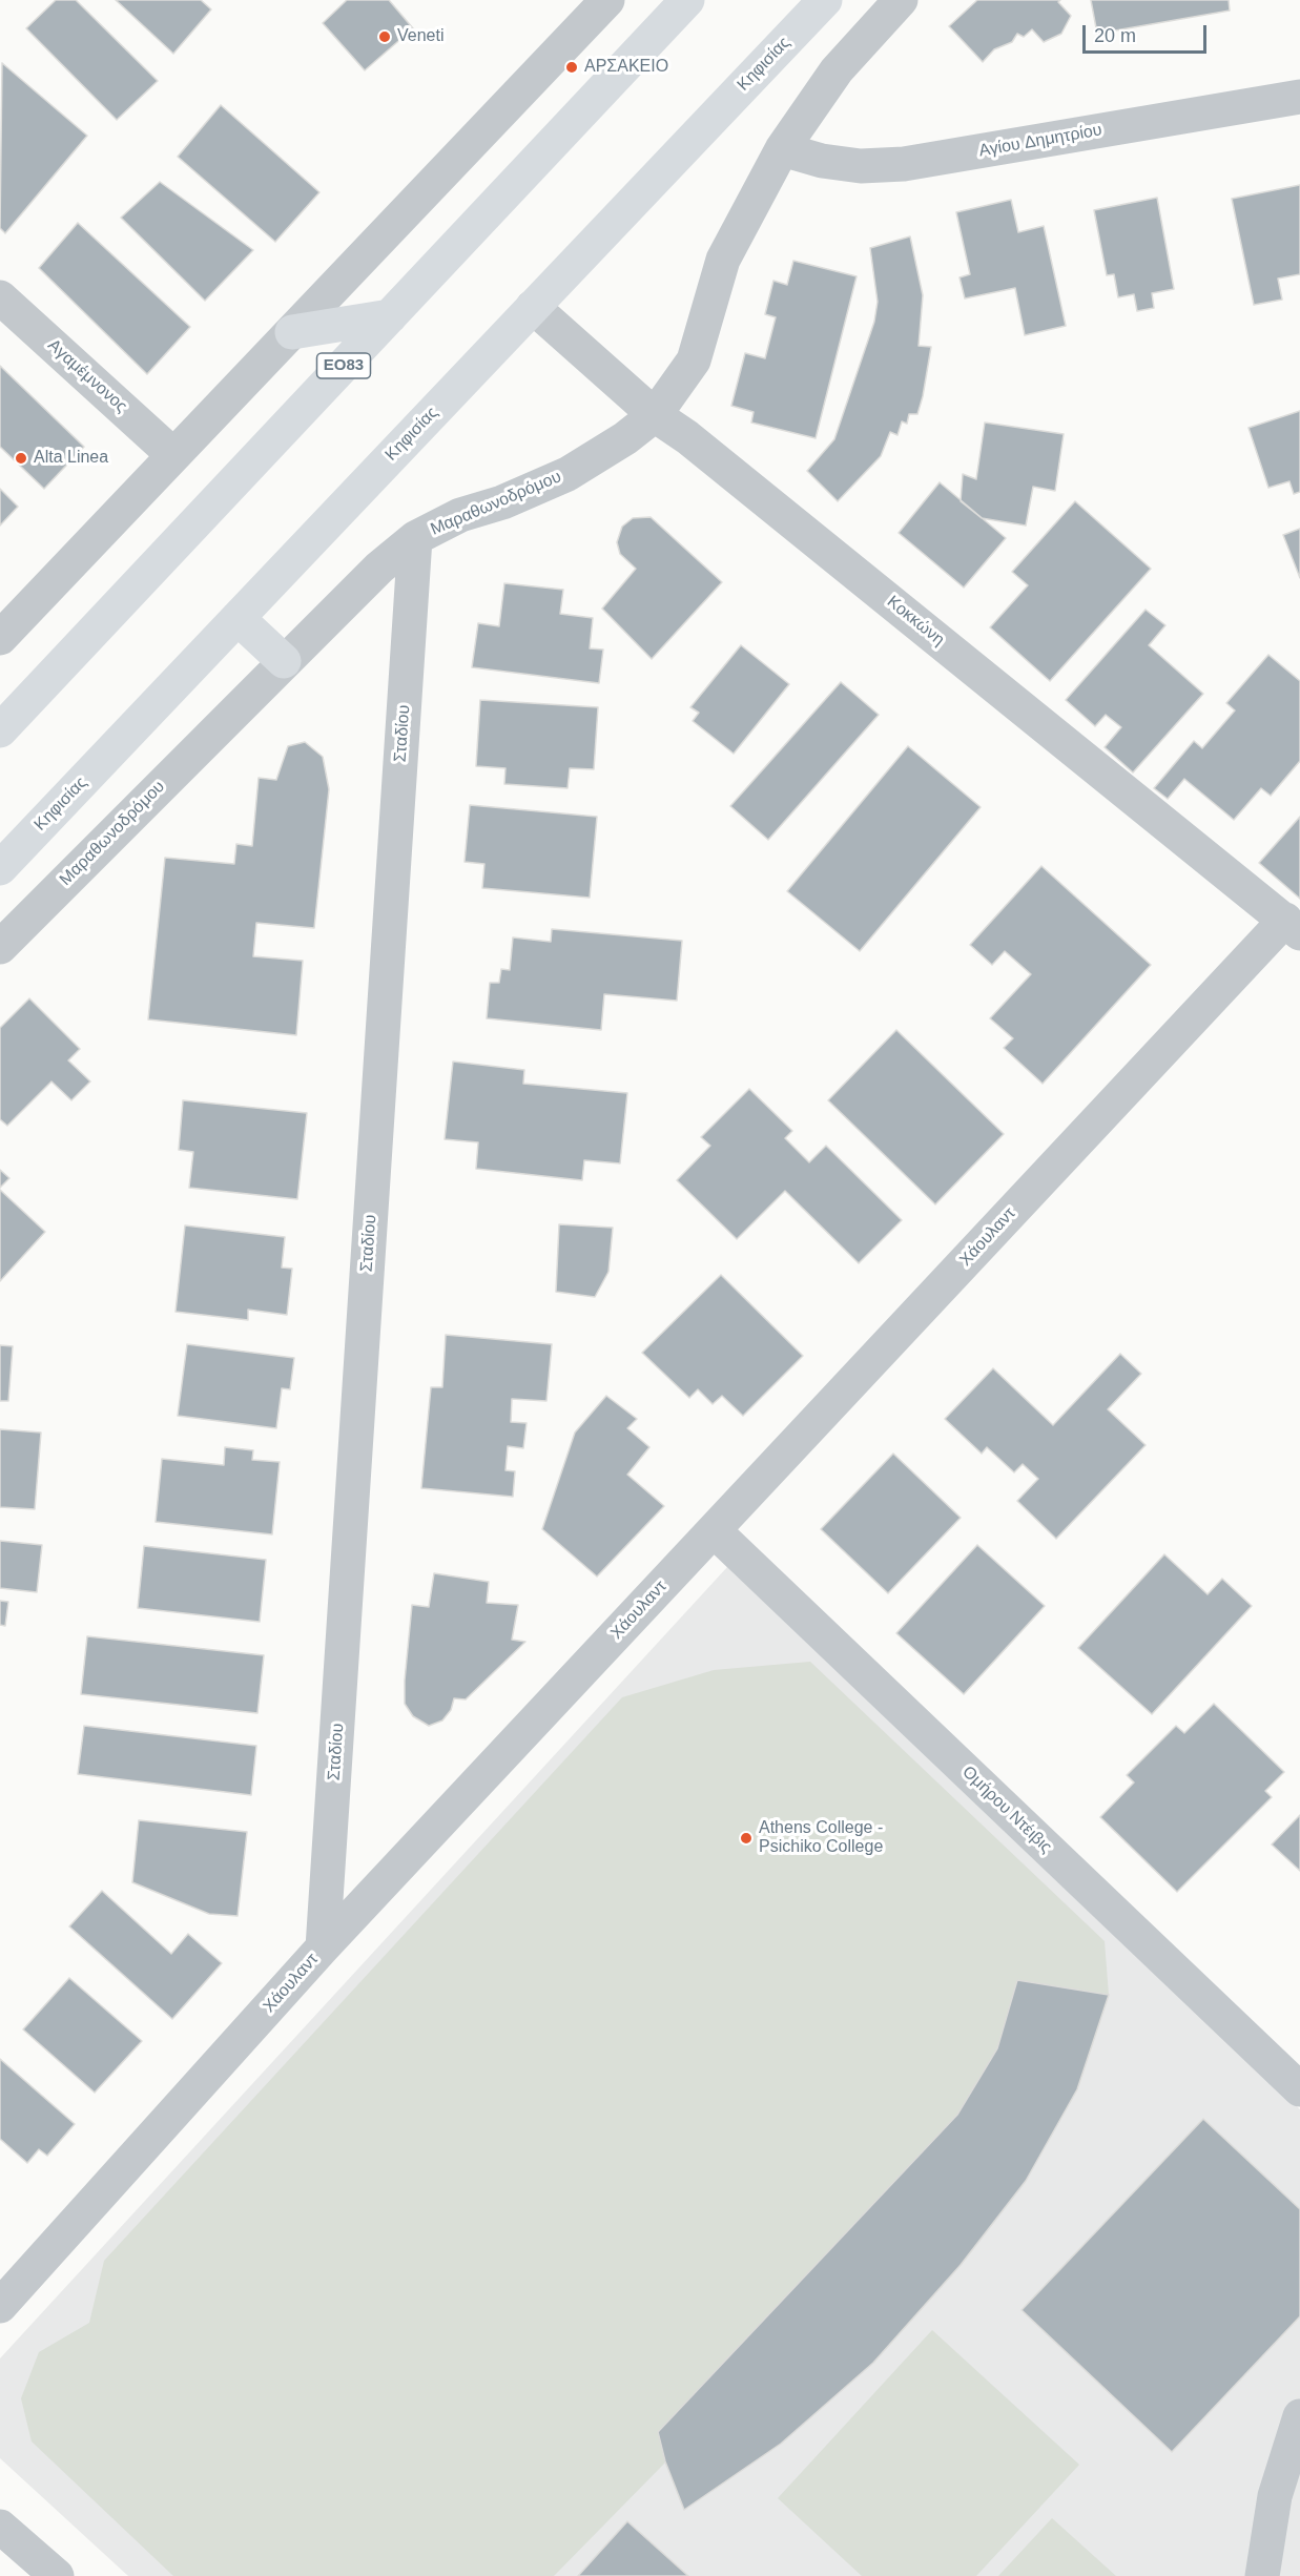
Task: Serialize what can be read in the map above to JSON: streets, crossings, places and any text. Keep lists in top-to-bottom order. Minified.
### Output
{"streets":{"main road":["Κηφισίας","ΕΟ83"],"street":["Αγίου Δημητρίου","Αγαμέμνονος","Μαραθωνοδρόμου","Κοκκώνη","Σταδίου","Χάουλαντ","Ομήρου Ντέιβις"]},"crossings":[["Κηφισίας","Κοκκώνη"],["Αγίου Δημητρίου","Μαραθωνοδρόμου"],["Μαραθωνοδρόμου","Κοκκώνη"],["Μαραθωνοδρόμου","Σταδίου"],["Κοκκώνη","Χάουλαντ"],["Σταδίου","Χάουλαντ"],["Χάουλαντ","Ομήρου Ντέιβις"]],"places":["Veneti","ΑΡΣΑΚΕΙΟ","Alta Linea","Athens College - Psichiko College"],"scale_bar":"20 m"}
